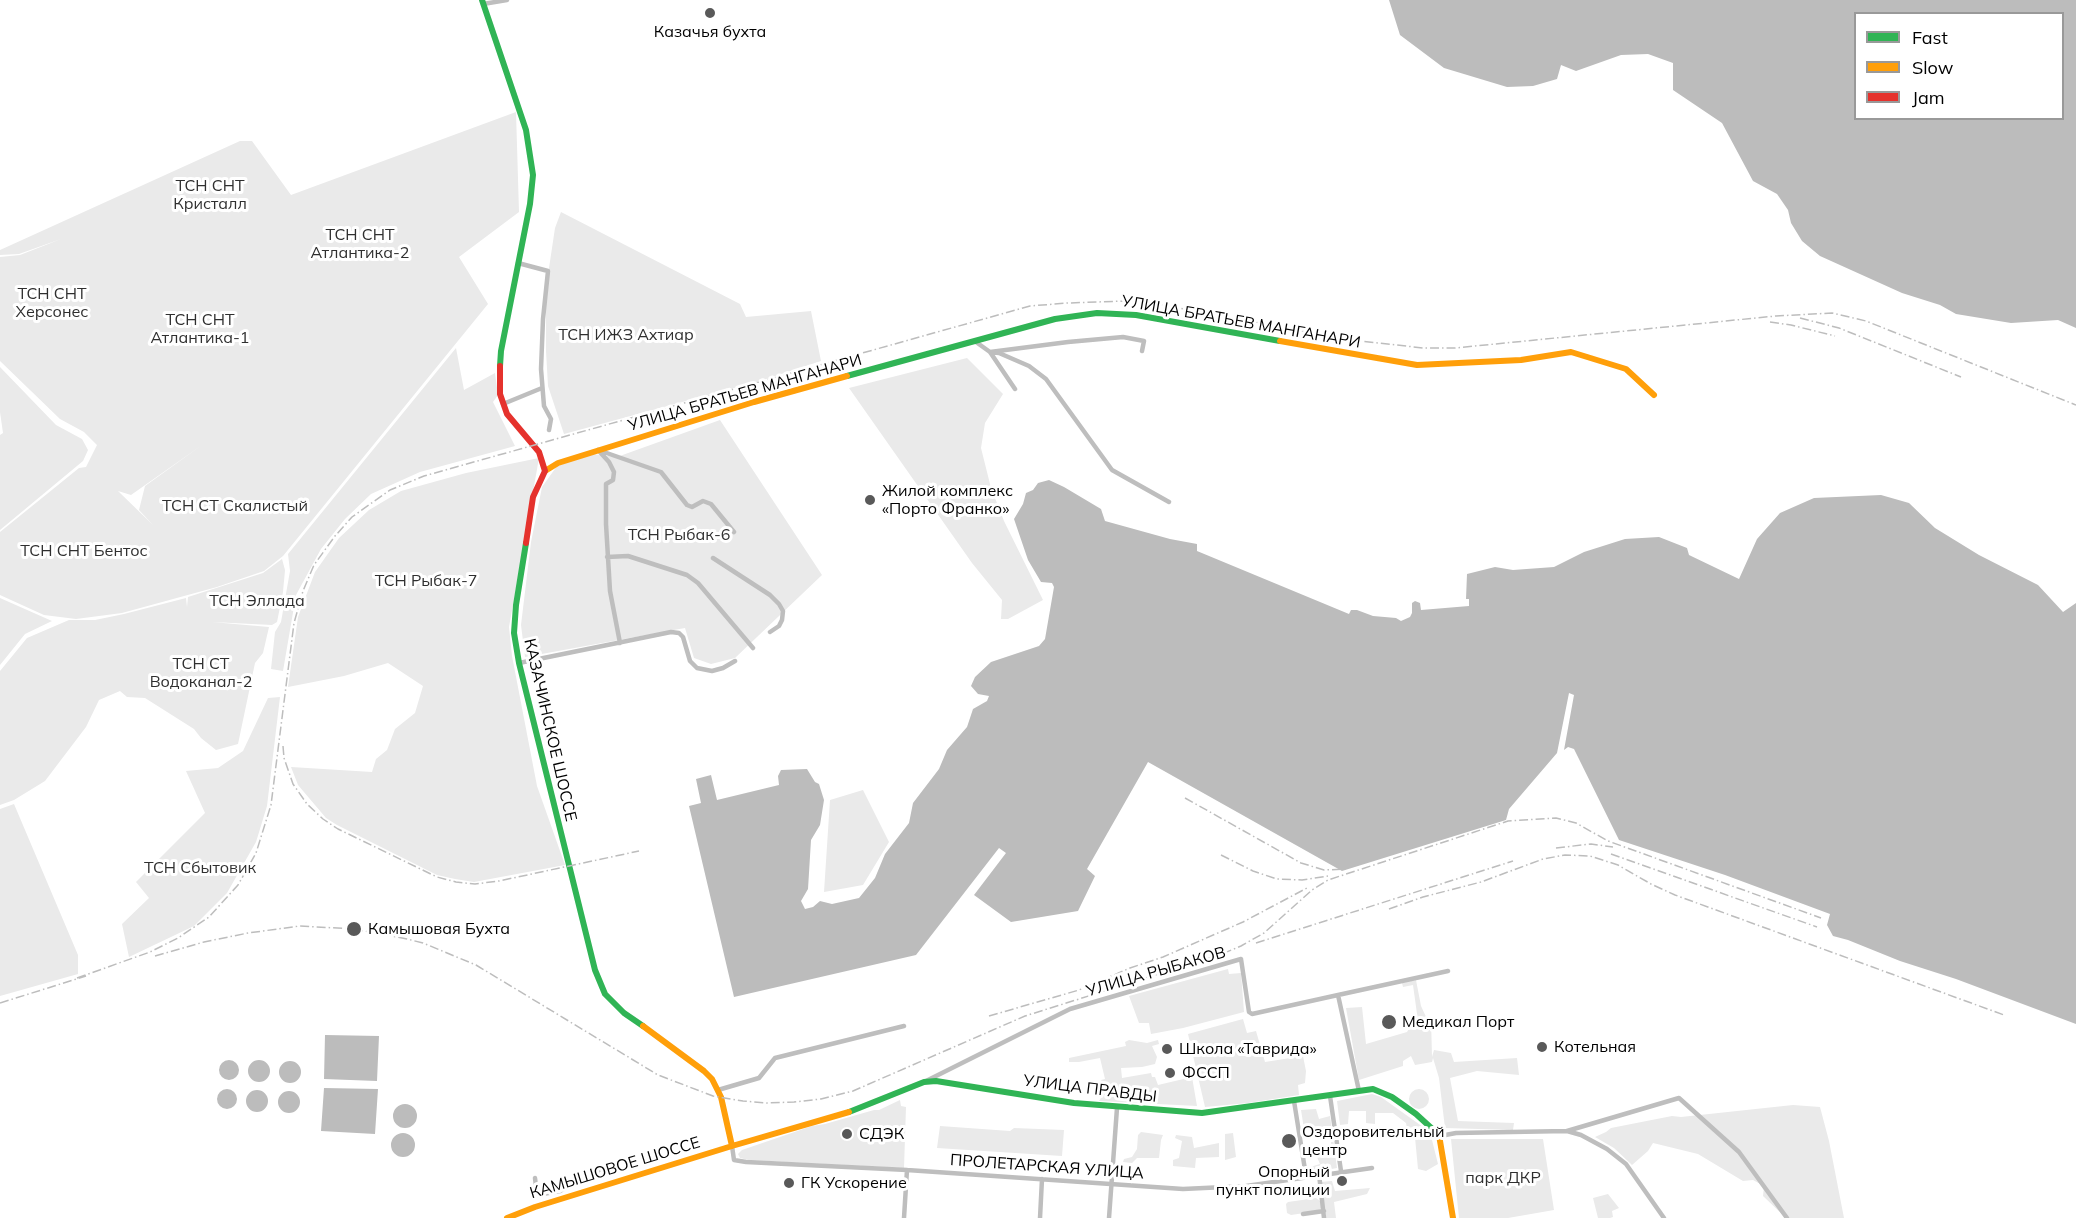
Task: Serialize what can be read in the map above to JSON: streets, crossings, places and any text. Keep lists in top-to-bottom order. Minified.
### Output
{"streets":{"main road":["УЛИЦА БРАТЬЕВ МАНГАНАРИ","КАЗАЧИНСКОЕ ШОССЕ","УЛИЦА ПРАВДЫ","КАМЫШОВОЕ ШОССЕ"],"street":["УЛИЦА РЫБАКОВ","ПРОЛЕТАРСКАЯ УЛИЦА"]},"crossings":[["УЛИЦА БРАТЬЕВ МАНГАНАРИ","КАЗАЧИНСКОЕ ШОССЕ"],["КАЗАЧИНСКОЕ ШОССЕ","УЛИЦА ПРАВДЫ"],["КАЗАЧИНСКОЕ ШОССЕ","ПРОЛЕТАРСКАЯ УЛИЦА"],["КАЗАЧИНСКОЕ ШОССЕ","КАМЫШОВОЕ ШОССЕ"],["УЛИЦА РЫБАКОВ","УЛИЦА ПРАВДЫ"],["УЛИЦА ПРАВДЫ","ПРОЛЕТАРСКАЯ УЛИЦА"],["УЛИЦА ПРАВДЫ","КАМЫШОВОЕ ШОССЕ"],["ПРОЛЕТАРСКАЯ УЛИЦА","КАМЫШОВОЕ ШОССЕ"]],"parks":["ТСН СНТ Кристалл","ТСН СНТ Атлантика-2","ТСН СНТ Херсонес","ТСН СНТ Атлантика-1","ТСН ИЖЗ Ахтиар","ТСН СТ Скалистый","ТСН Рыбак-6","ТСН СНТ Бентос","ТСН Рыбак-7","ТСН Эллада","ТСН СТ Водоканал-2","ТСН Сбытовик","парк ДКР"],"places":["Казачья бухта","Жилой комплекс «Порто Франко»","Камышовая Бухта","Медикал Порт","Котельная","Школа «Таврида»","ФССП","СДЭК","Оздоровительный центр","Опорный пункт полиции","ГК Ускорение"],"legend":["Fast","Slow","Jam"]}
